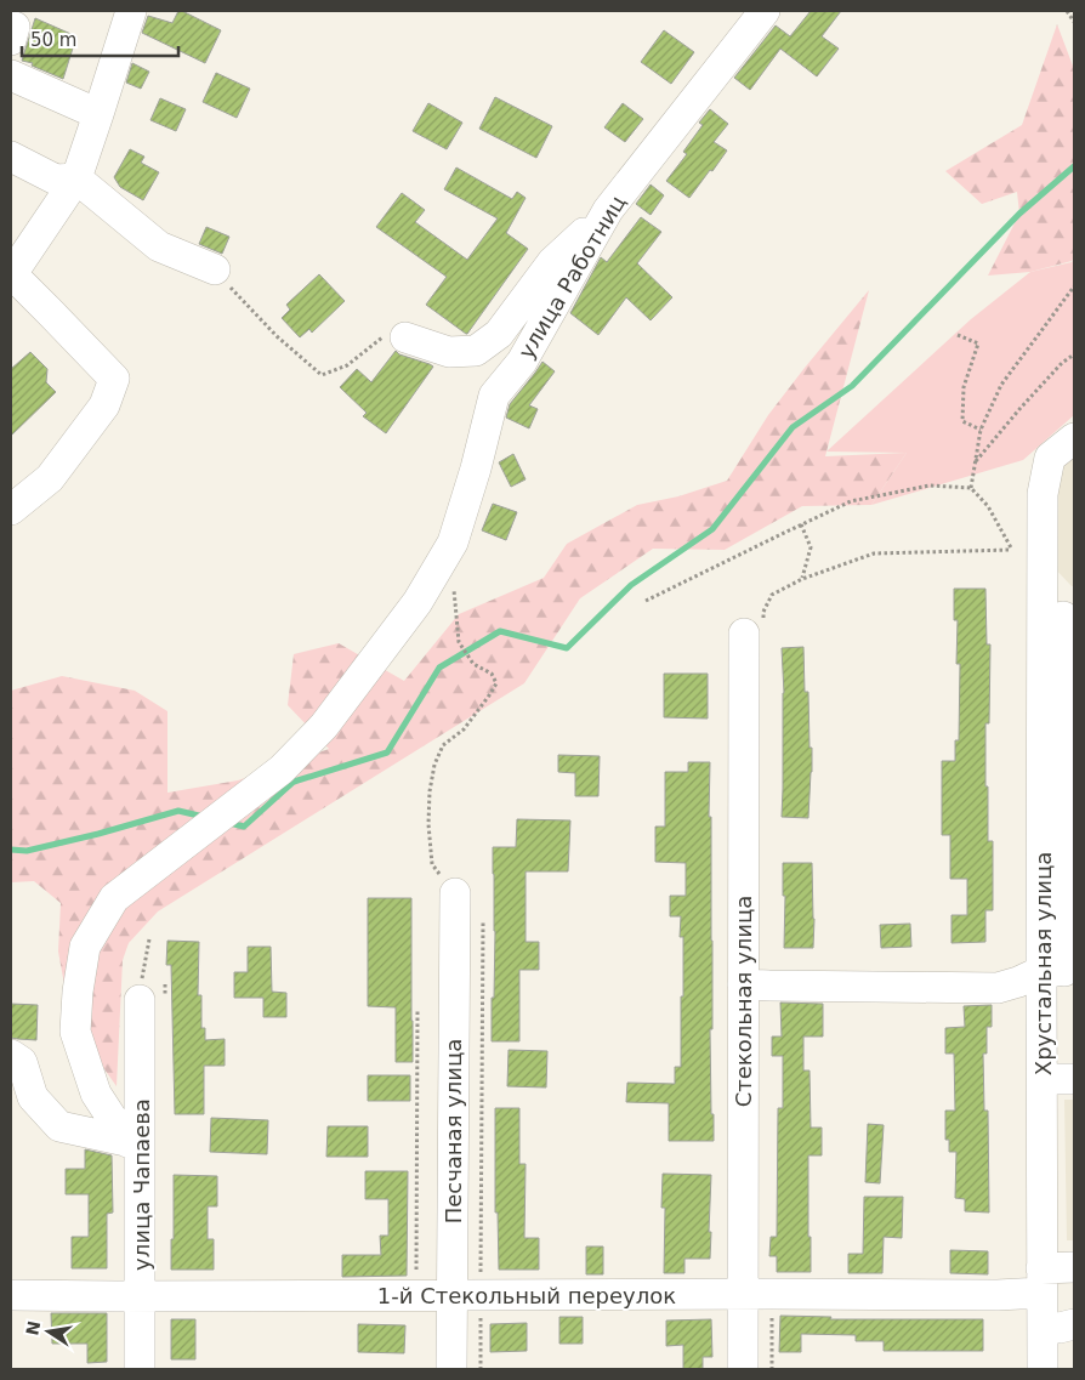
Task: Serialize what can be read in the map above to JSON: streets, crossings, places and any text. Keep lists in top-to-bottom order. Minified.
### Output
{"streets":{"street":["улица Работниц","Хрустальная улица","Стекольная улица","Песчаная улица","улица Чапаева","1-й Стекольный переулок"]},"crossings":[["улица Работниц","улица Чапаева"],["Хрустальная улица","1-й Стекольный переулок"],["Стекольная улица","1-й Стекольный переулок"],["Песчаная улица","1-й Стекольный переулок"],["улица Чапаева","1-й Стекольный переулок"]],"scale_bar":"50 m","north":"left"}
